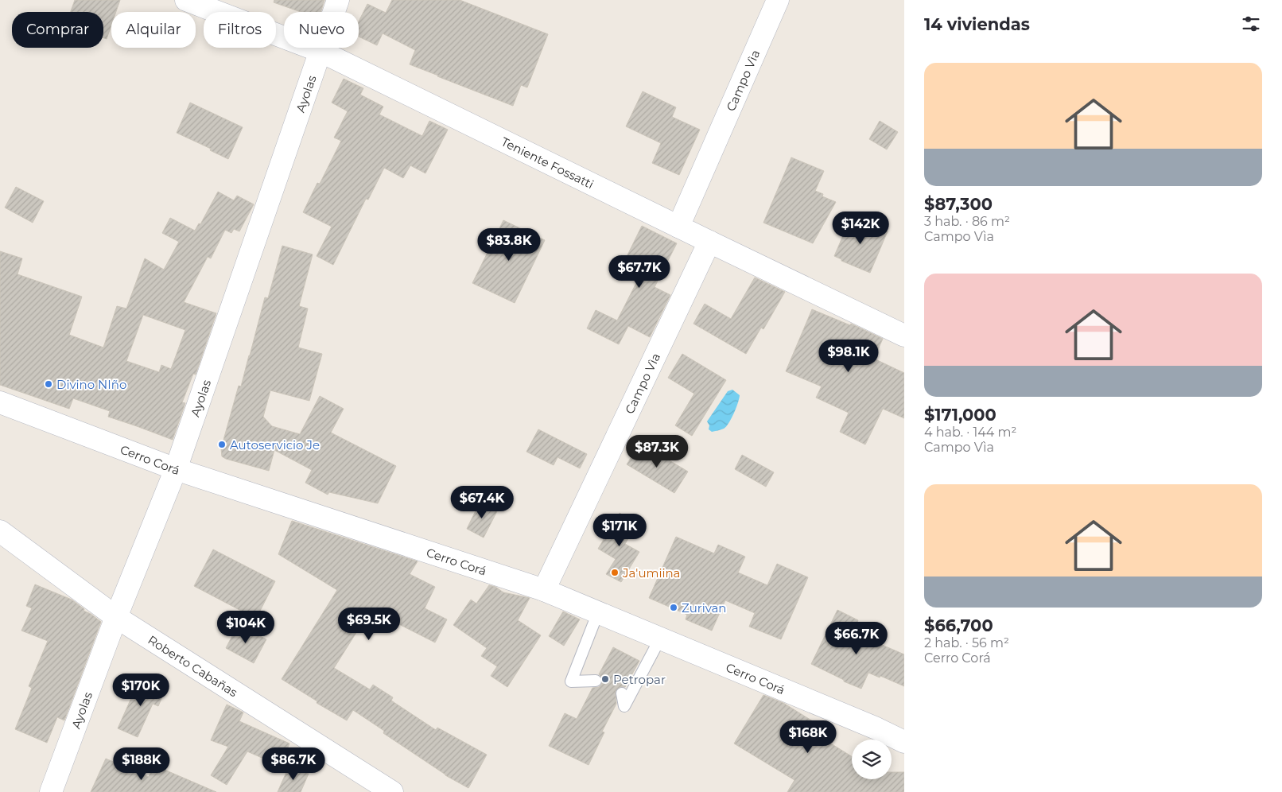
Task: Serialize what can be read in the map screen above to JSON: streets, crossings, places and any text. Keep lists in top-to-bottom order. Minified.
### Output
{"streets":{"street":["Campo Vìa","Ayolas","Teniente Fossatti","Cerro Corá","Roberto Cabañas"]},"crossings":[["Campo Vìa","Teniente Fossatti"],["Campo Vìa","Cerro Corá"],["Ayolas","Teniente Fossatti"],["Ayolas","Cerro Corá"],["Ayolas","Roberto Cabañas"]],"places":["Divino NIño","Autoservicio Je","Ja'umiina","Zurivan","Petropar"],"page":{"heading":"14 viviendas","chip":["Comprar","Alquilar","Filtros","Nuevo"],"list":[{"name":"$87,300","note":"3 hab. · 86 m² · Campo Vìa"},{"name":"$171,000","note":"4 hab. · 144 m² · Campo Vìa"},{"name":"$66,700","note":"2 hab. · 56 m² · Cerro Corá"}],"price":["$142K","$83.8K","$67.7K","$98.1K","$87.3K","$67.4K","$171K","$69.5K","$104K","$66.7K","$170K","$168K","$188K","$86.7K"]}}
